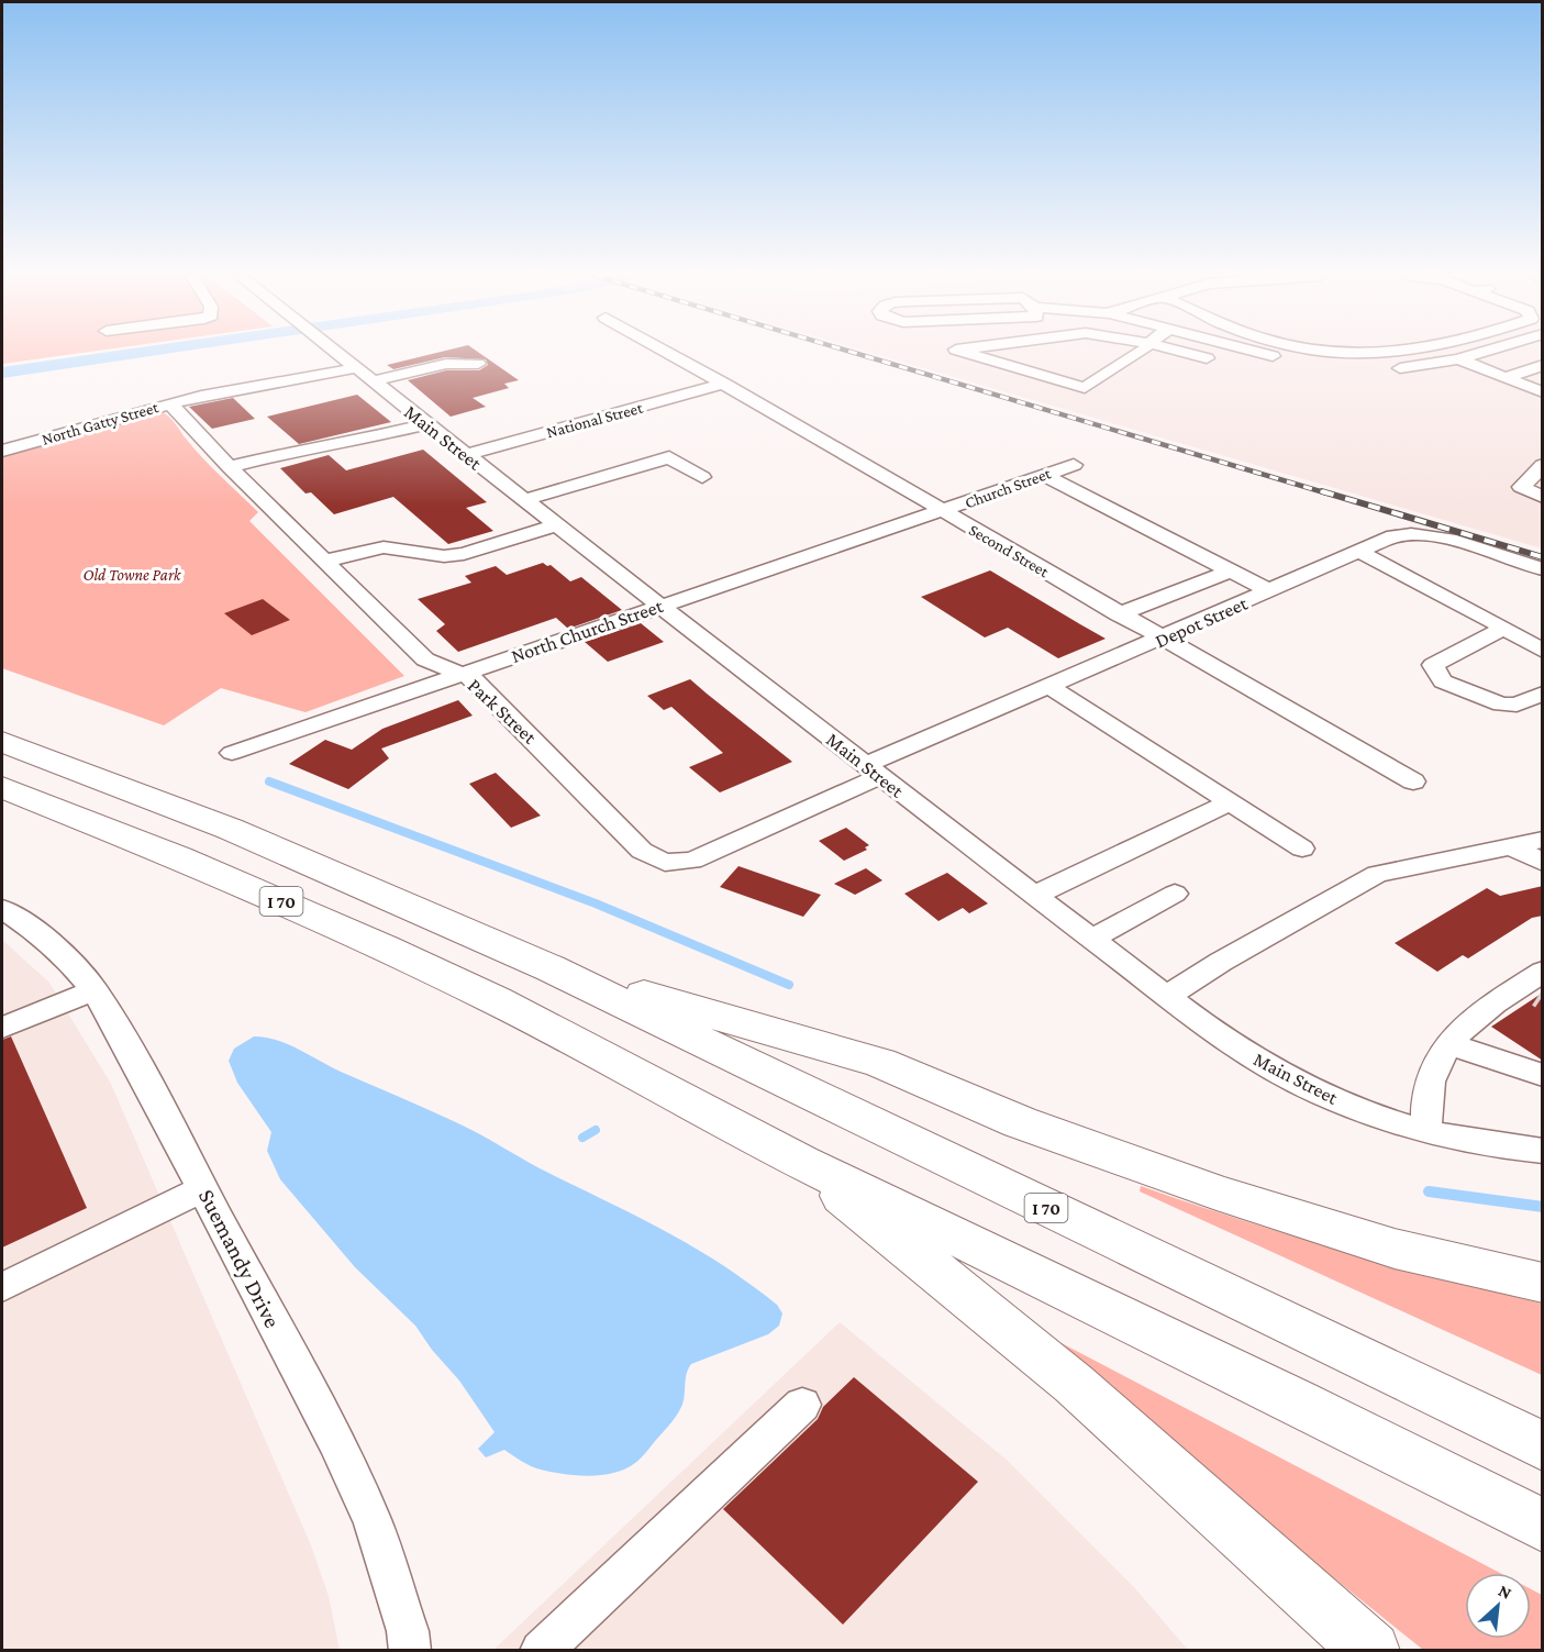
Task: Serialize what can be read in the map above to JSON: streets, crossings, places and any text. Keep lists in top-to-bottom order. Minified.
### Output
{"streets":{"highway":["I 70"],"street":["National Street","North Gatty Street","Main Street","Church Street","Second Street","Depot Street","North Church Street","Park Street","Suemandy Drive"]},"crossings":[["National Street","Main Street"],["National Street","Second Street"],["North Gatty Street","Main Street"],["North Gatty Street","Park Street"],["Main Street","Depot Street"],["Main Street","North Church Street"],["Main Street","Park Street"],["Church Street","Second Street"],["Church Street","North Church Street"],["Second Street","Depot Street"],["Second Street","North Church Street"],["Depot Street","Park Street"],["North Church Street","Park Street"]],"parks":["Old Towne Park"],"north":"top right"}
